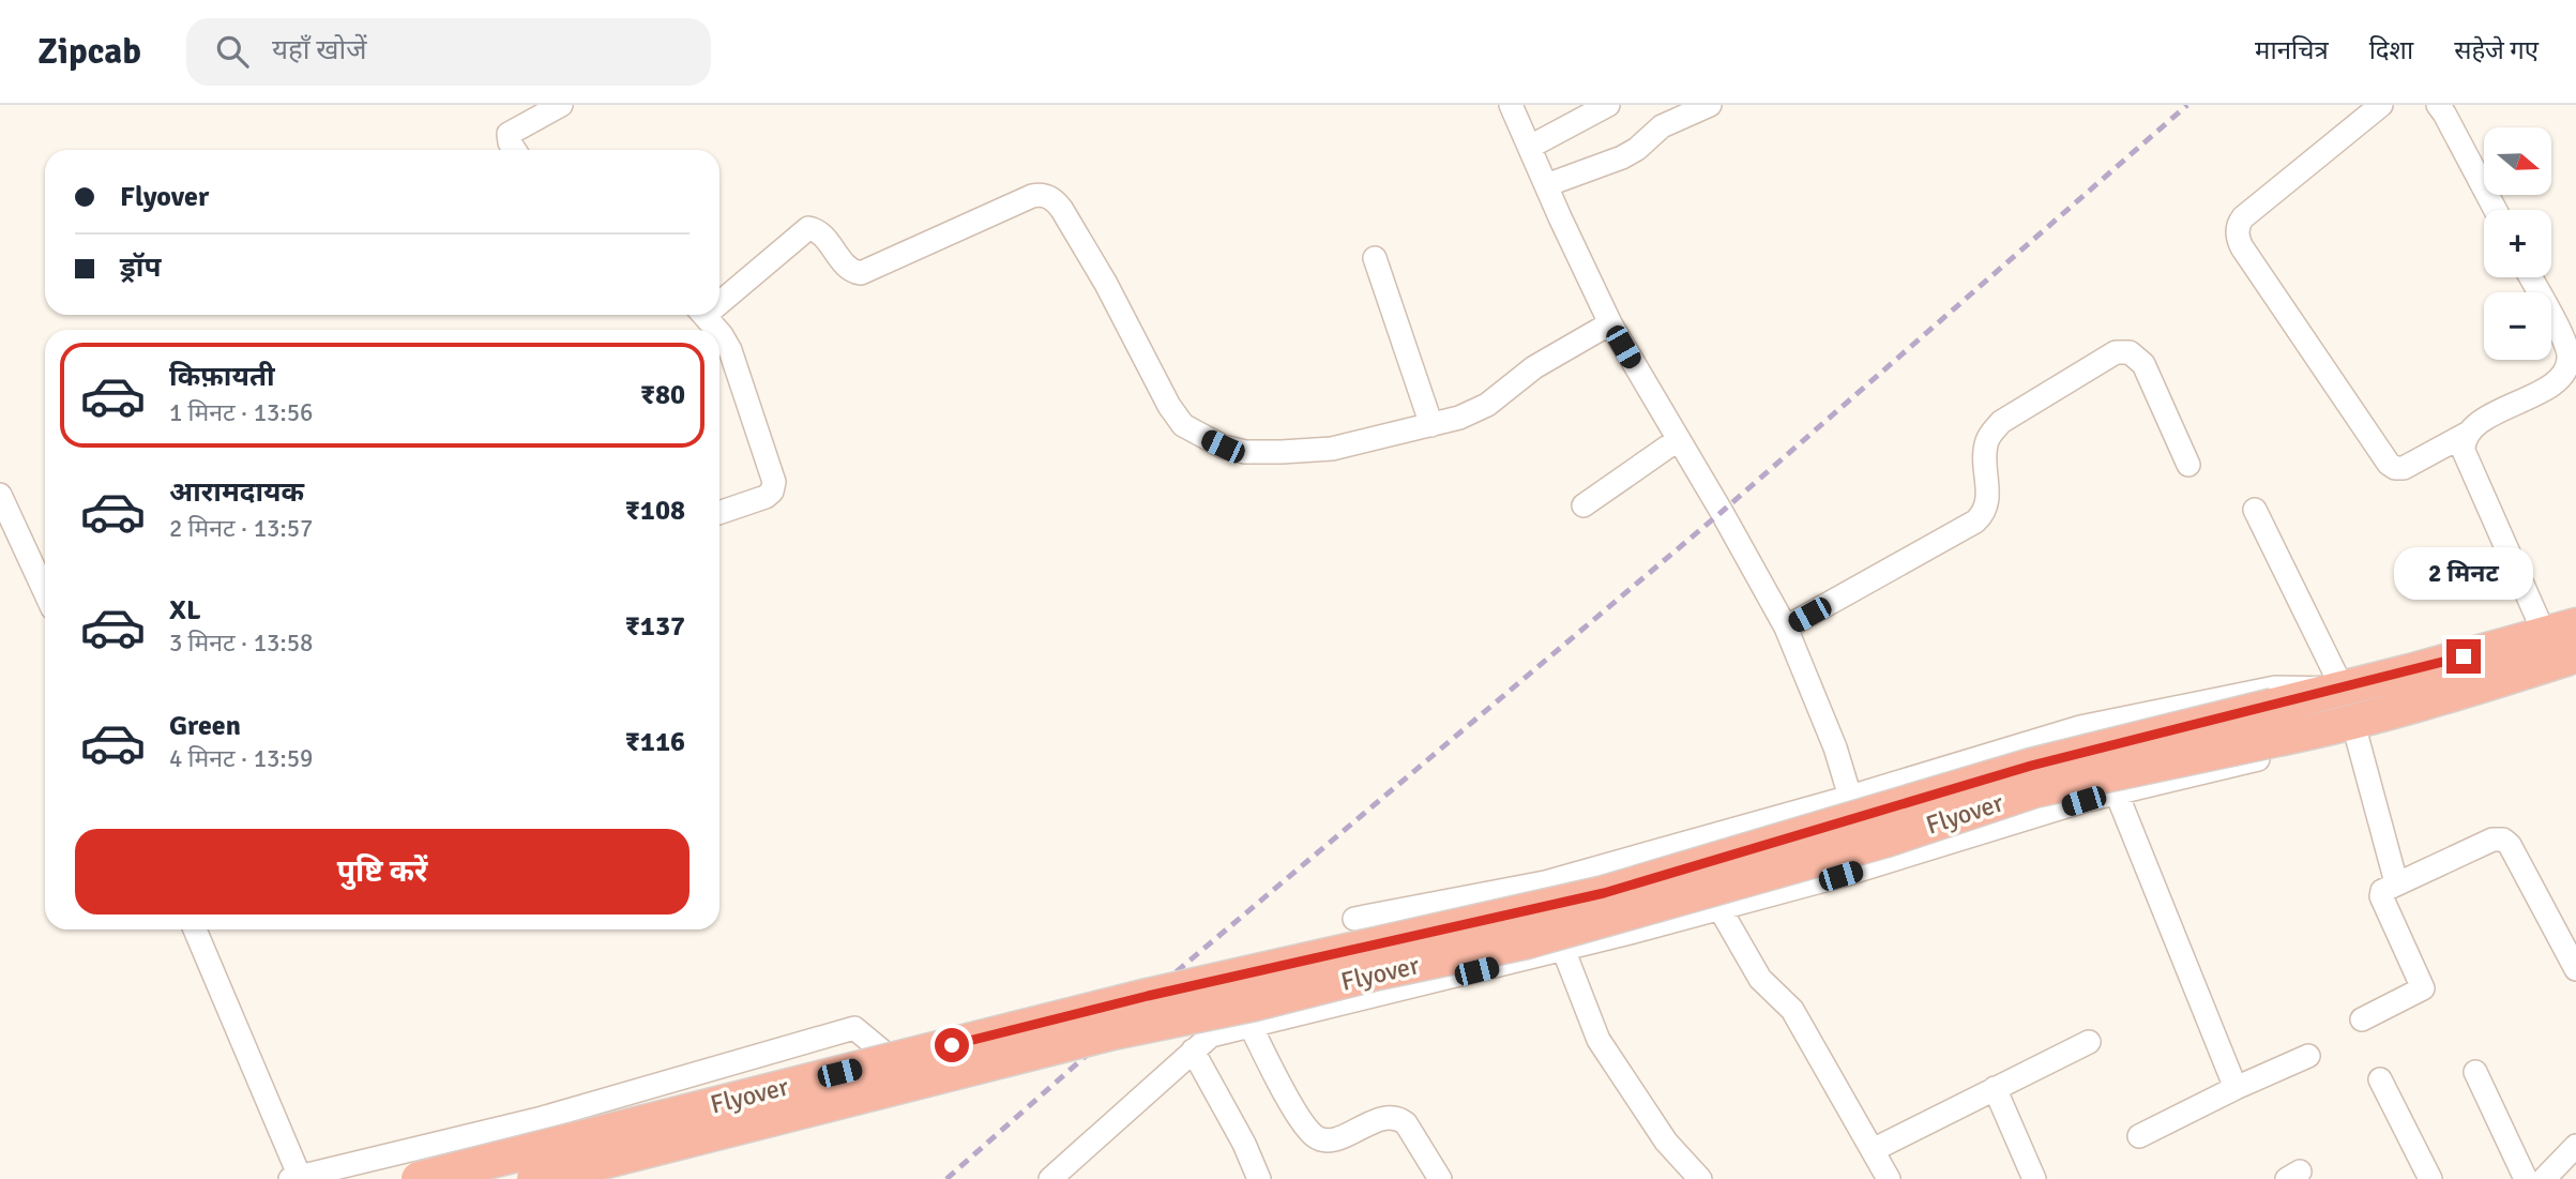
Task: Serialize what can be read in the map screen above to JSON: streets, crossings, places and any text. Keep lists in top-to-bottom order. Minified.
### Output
{"streets":{"highway":["Flyover"]},"north":"right","page":{"header":"Zipcab","search":"यहाँ खोजें","nav":["मानचित्र","दिशा","सहेजे गए"],"map_buttons":["+","−"],"banner":["Flyover","ड्रॉप"],"list":[{"name":"किफ़ायती","note":"1 मिनट · 13:56","value":"₹80"},{"name":"आरामदायक","note":"2 मिनट · 13:57","value":"₹108"},{"name":"XL","note":"3 मिनट · 13:58","value":"₹137"},{"name":"Green","note":"4 मिनट · 13:59","value":"₹116"}],"bubble":"2 मिनट","buttons":"पुष्टि करें"}}
